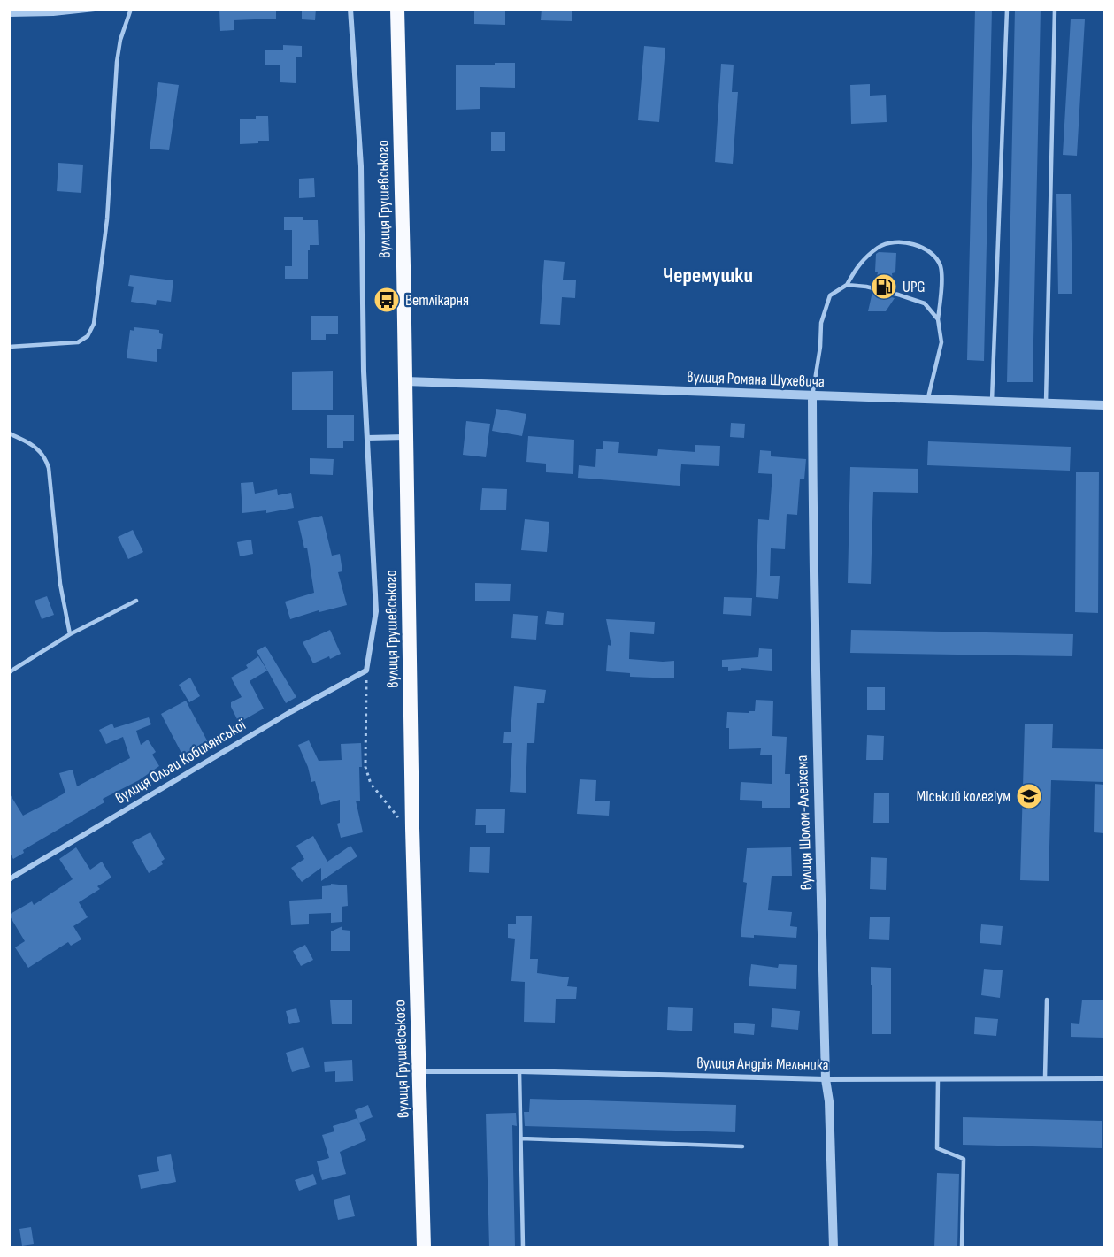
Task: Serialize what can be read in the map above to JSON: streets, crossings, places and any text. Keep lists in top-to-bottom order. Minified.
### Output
{"streets":{"highway":["вулиця Грушевського"],"street":["вулиця Романа Шухевича","вулиця Ольги Кобилянської","вулиця Шолом-Алейхема","вулиця Андрія Мельника"]},"crossings":[["вулиця Грушевського","вулиця Романа Шухевича"],["вулиця Грушевського","вулиця Андрія Мельника"],["вулиця Романа Шухевича","вулиця Шолом-Алейхема"],["вулиця Шолом-Алейхема","вулиця Андрія Мельника"]],"districts":["Черемушки"],"places":{"fuel station":["UPG"],"bus stop":["Ветлікарня"],"school or university":["Міський колегіум"]}}
